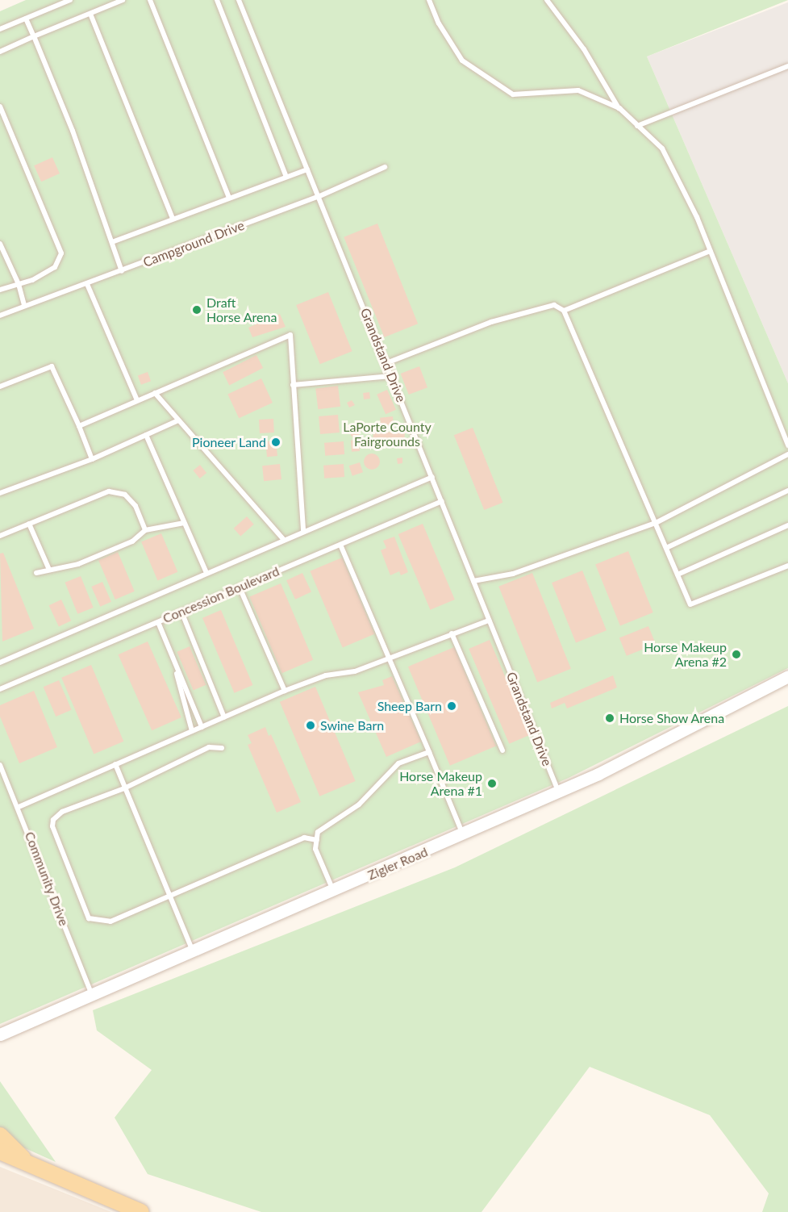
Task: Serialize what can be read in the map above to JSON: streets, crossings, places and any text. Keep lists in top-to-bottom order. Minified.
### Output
{"streets":{"street":["Zigler Road"],"lane":["Campground Drive","Grandstand Drive","Concession Boulevard","Community Drive"]},"crossings":[["Campground Drive","Grandstand Drive"],["Grandstand Drive","Concession Boulevard"],["Grandstand Drive","Zigler Road"],["Zigler Road","Community Drive"]],"parks":["LaPorte County Fairgrounds"],"places":["Draft Horse Arena","Pioneer Land","Horse Makeup Arena #2","Sheep Barn","Horse Show Arena","Swine Barn","Horse Makeup Arena #1"]}
